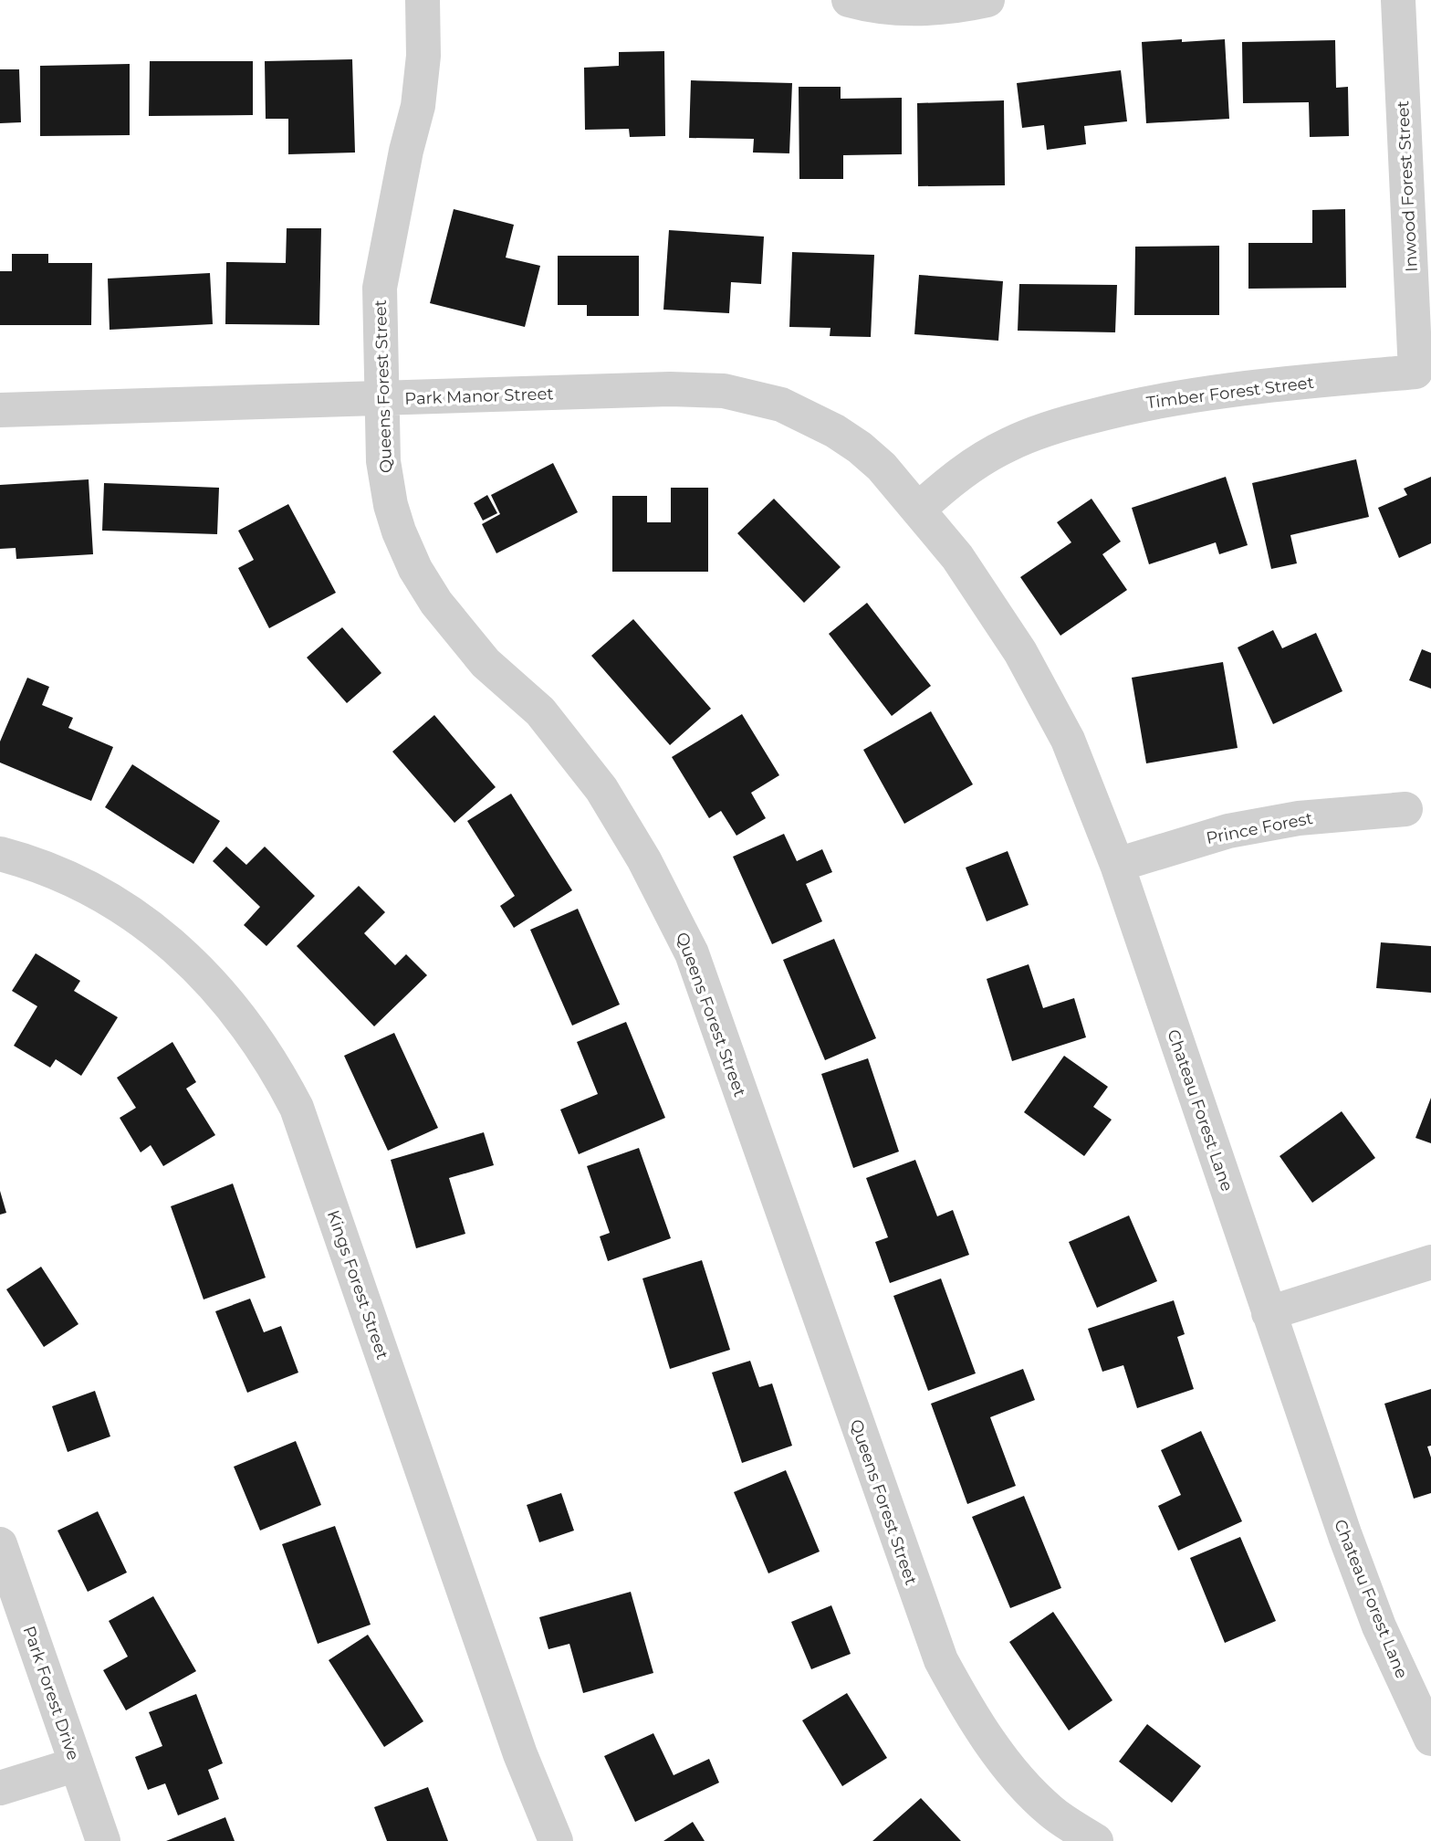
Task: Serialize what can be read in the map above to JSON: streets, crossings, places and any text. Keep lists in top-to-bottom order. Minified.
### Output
{"streets":{"street":["Inwood Forest Street","Queens Forest Street","Timber Forest Street","Park Manor Street","Prince Forest","Chateau Forest Lane","Kings Forest Street","Park Forest Drive"]},"crossings":[["Inwood Forest Street","Timber Forest Street"],["Queens Forest Street","Park Manor Street"],["Timber Forest Street","Park Manor Street"],["Timber Forest Street","Chateau Forest Lane"],["Park Manor Street","Chateau Forest Lane"],["Prince Forest","Chateau Forest Lane"]]}
